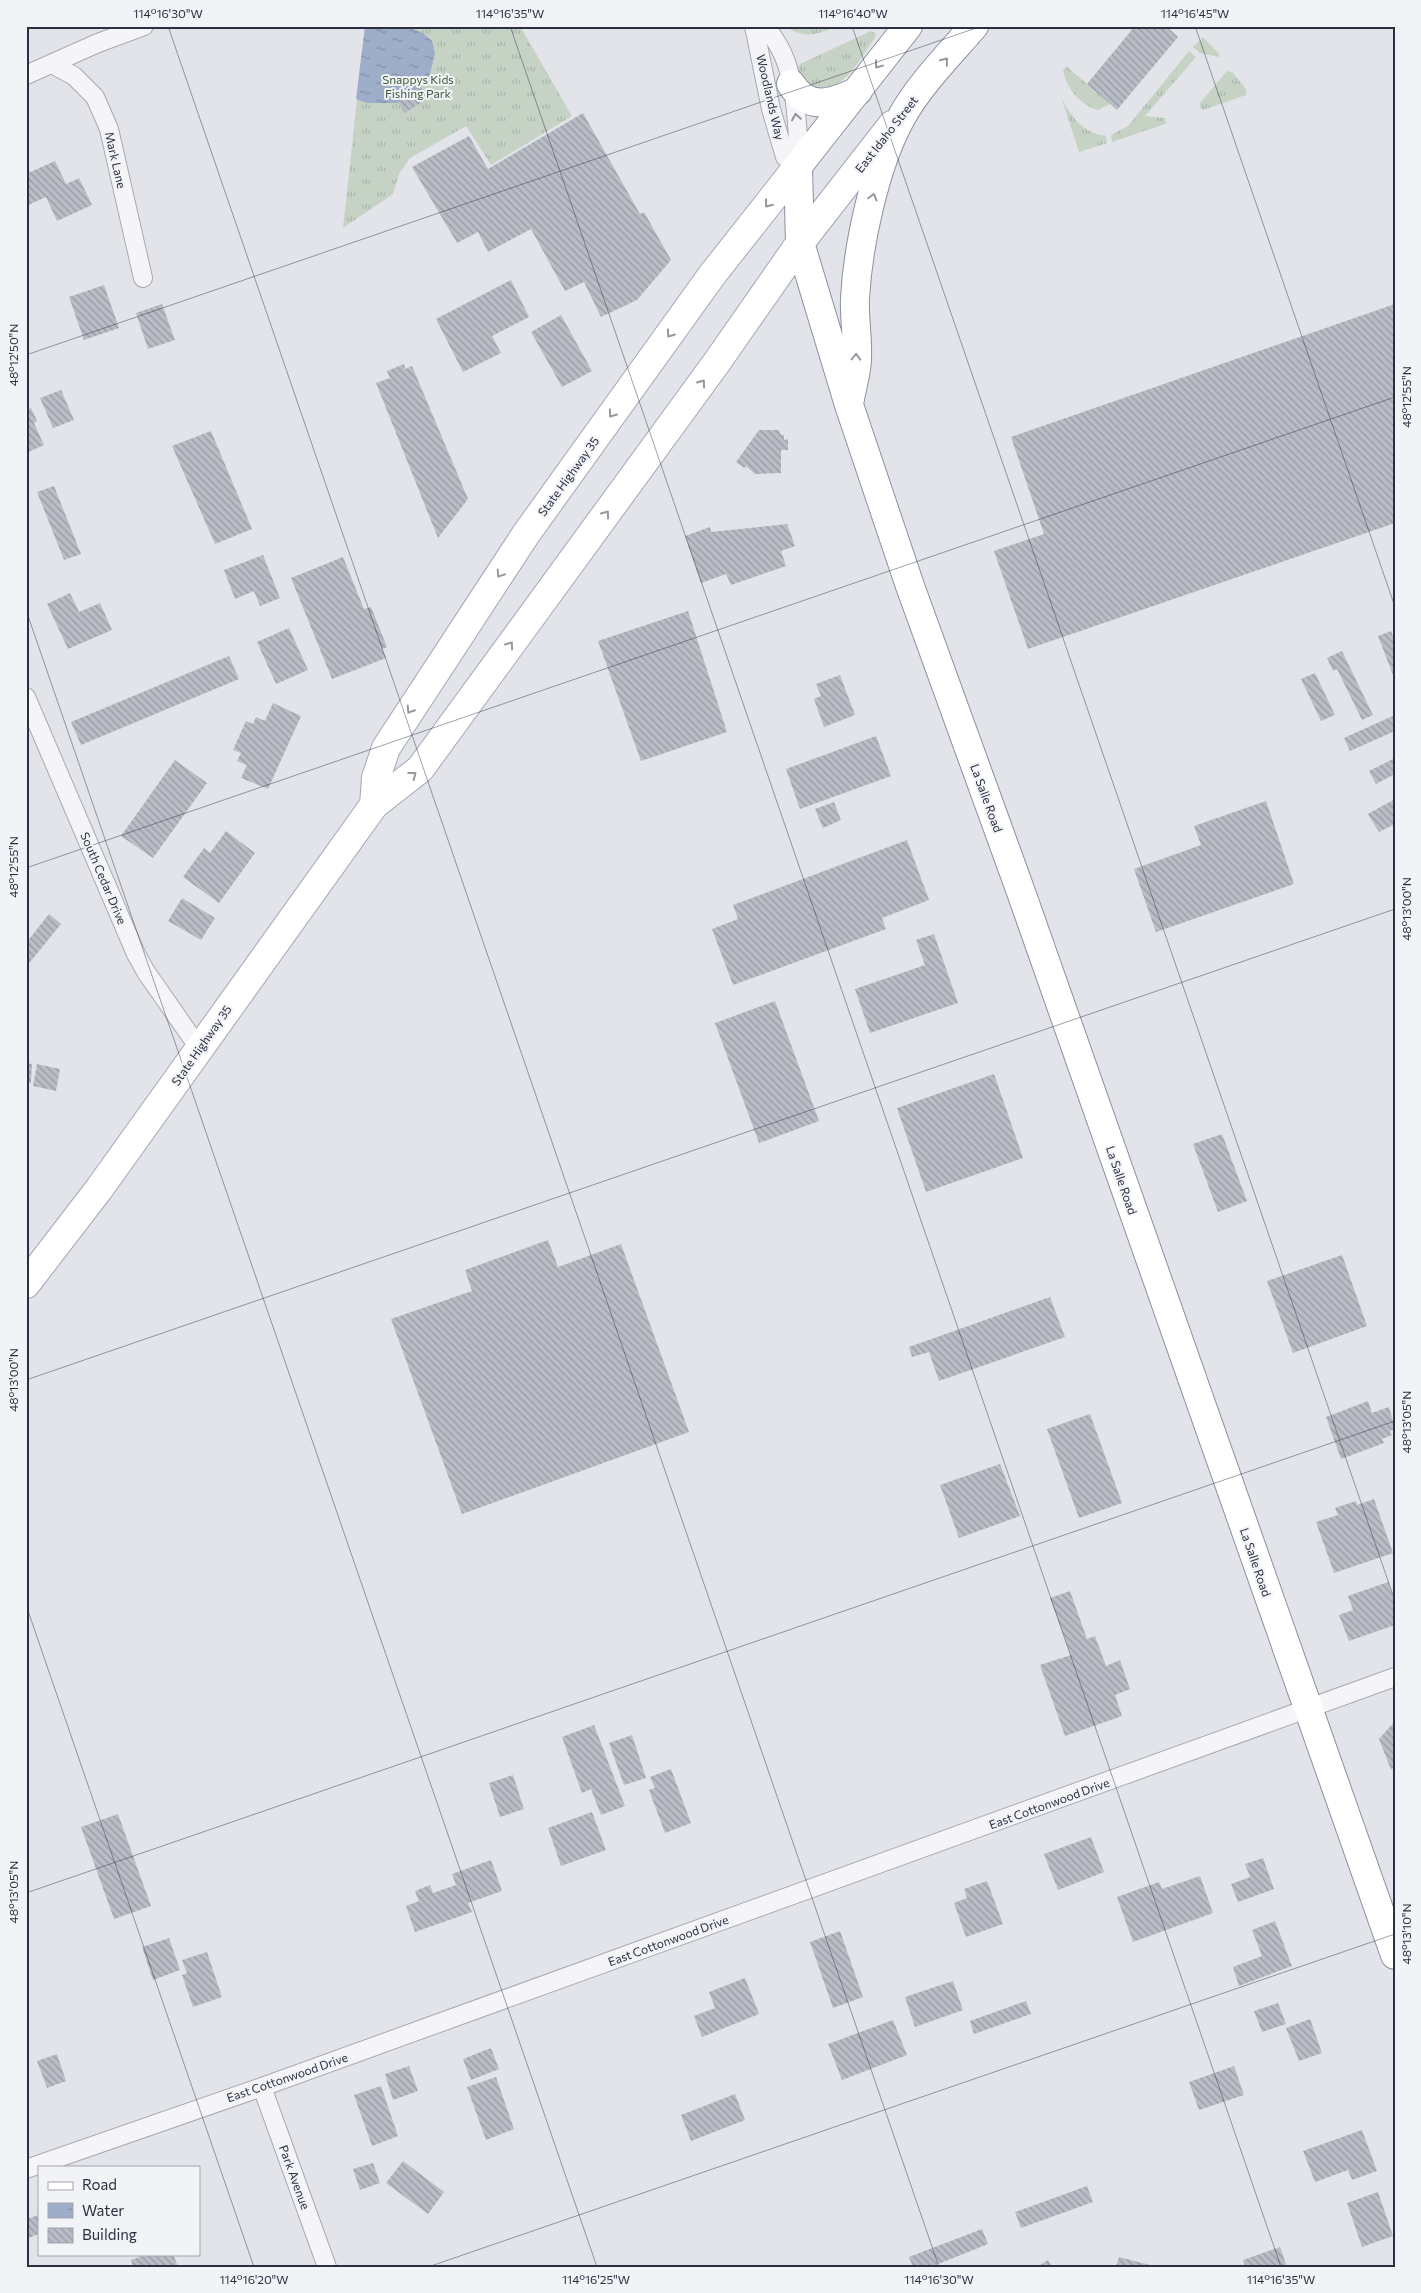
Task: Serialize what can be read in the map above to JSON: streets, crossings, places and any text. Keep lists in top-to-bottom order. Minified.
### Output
{"streets":{"main road":["East Idaho Street","State Highway 35","La Salle Road"],"street":["Woodlands Way","Mark Lane","South Cedar Drive","East Cottonwood Drive","Park Avenue"]},"crossings":[["Woodlands Way","State Highway 35"],["Woodlands Way","La Salle Road"],["East Idaho Street","State Highway 35"],["East Idaho Street","La Salle Road"],["State Highway 35","La Salle Road"],["State Highway 35","South Cedar Drive"],["La Salle Road","East Cottonwood Drive"],["East Cottonwood Drive","Park Avenue"]],"parks":["Snappys Kids Fishing Park"],"legend":["Road","Water","Building"],"coordinates":["114°16'30\"W","114°16'35\"W","114°16'40\"W","114°16'45\"W","48°12'50\"N","48°12'55\"N","48°13'00\"N","48°13'05\"N","48°13'10\"N","114°16'20\"W","114°16'25\"W"]}
